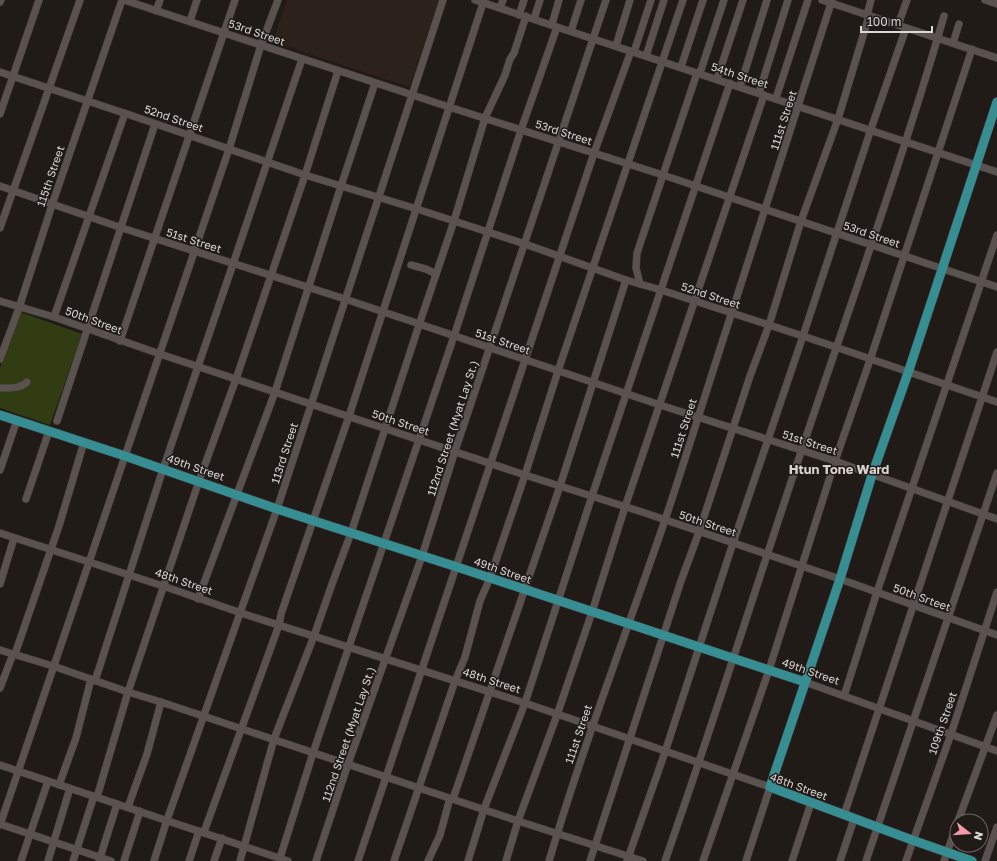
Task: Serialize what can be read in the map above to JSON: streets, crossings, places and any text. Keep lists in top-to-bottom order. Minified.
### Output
{"streets":{"main road":["49th Street","48th Street"],"street":["53rd Street","54th Street","52nd Street","111st Street","115th Street","51st Street","50th Street","112nd Street (Myat Lay St.)","113rd Street","50th Srteet","109th Street"]},"crossings":[["53rd Street","111st Street"],["53rd Street","115th Street"],["53rd Street","112nd Street (Myat Lay St.)"],["53rd Street","113rd Street"],["54th Street","111st Street"],["54th Street","112nd Street (Myat Lay St.)"],["52nd Street","111st Street"],["52nd Street","115th Street"],["52nd Street","112nd Street (Myat Lay St.)"],["52nd Street","113rd Street"],["111st Street","51st Street"],["111st Street","50th Street"],["111st Street","49th Street"],["111st Street","48th Street"],["115th Street","51st Street"],["115th Street","50th Street"],["51st Street","112nd Street (Myat Lay St.)"],["51st Street","113rd Street"],["50th Street","112nd Street (Myat Lay St.)"],["50th Street","113rd Street"],["50th Street","50th Srteet"],["112nd Street (Myat Lay St.)","49th Street"],["112nd Street (Myat Lay St.)","48th Street"],["113rd Street","49th Street"],["113rd Street","48th Street"],["49th Street","109th Street"],["48th Street","109th Street"],["50th Srteet","109th Street"]],"districts":["Htun Tone Ward"],"scale_bar":"100 m","north":"right"}
